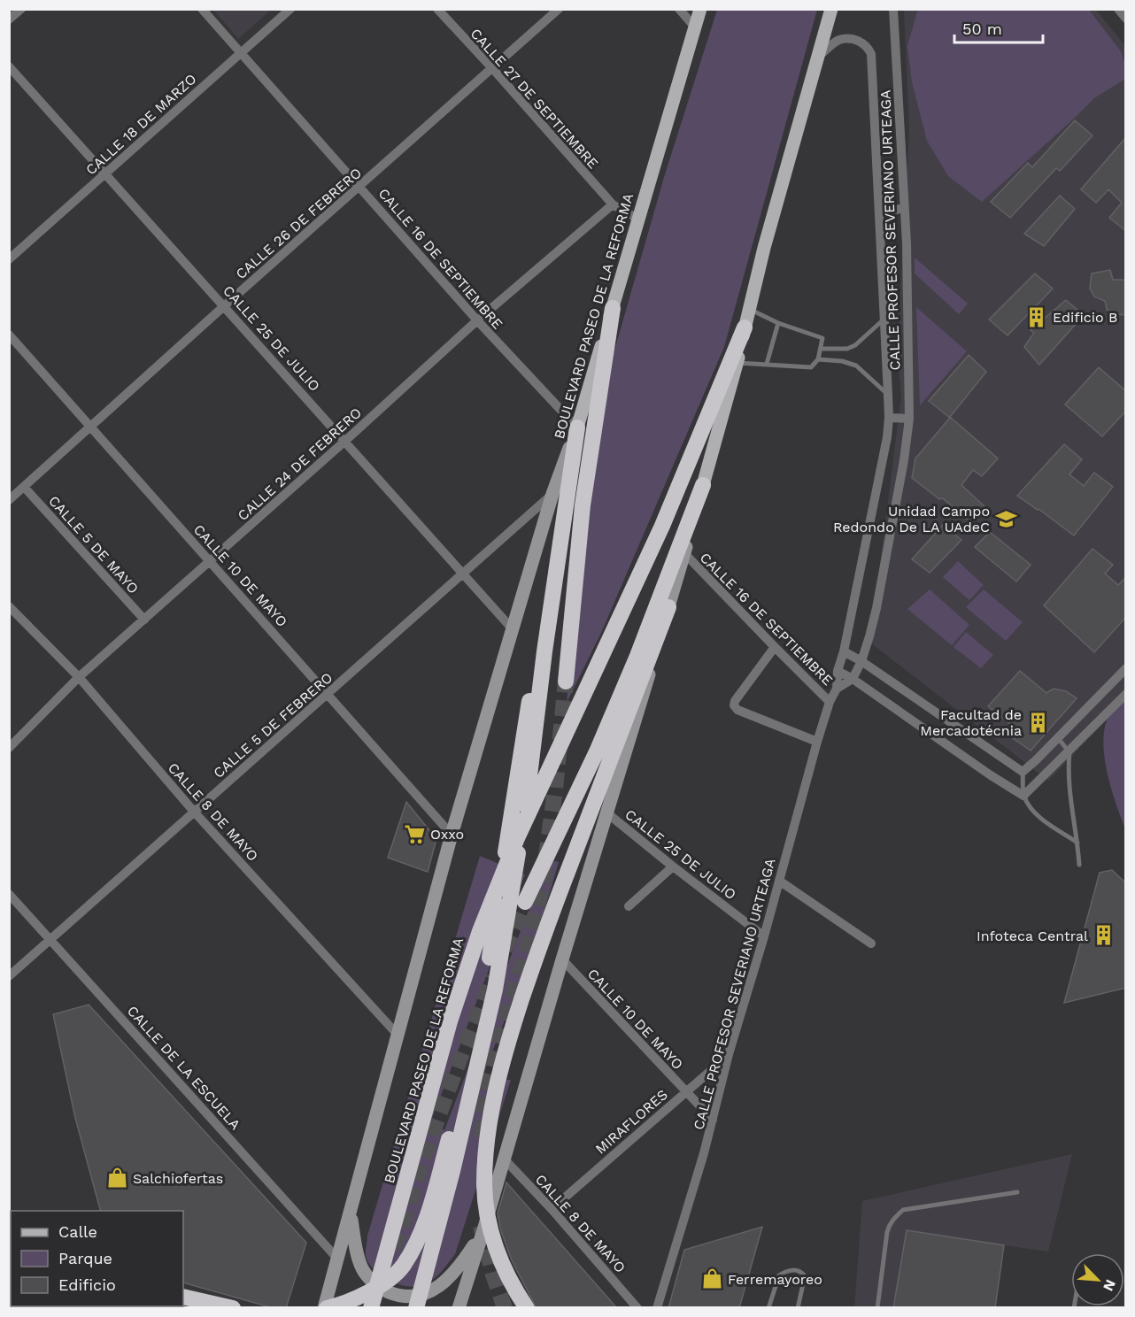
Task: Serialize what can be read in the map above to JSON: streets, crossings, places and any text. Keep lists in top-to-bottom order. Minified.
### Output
{"streets":{"highway":["BOULEVARD PASEO DE LA REFORMA"],"street":["CALLE 27 DE SEPTIEMBRE","CALLE 18 DE MARZO","CALLE 26 DE FEBRERO","CALLE PROFESOR SEVERIANO URTEAGA","CALLE 16 DE SEPTIEMBRE","CALLE 25 DE JULIO","CALLE 24 DE FEBRERO","CALLE 5 DE MAYO","CALLE 10 DE MAYO","CALLE 5 DE FEBRERO","CALLE 8 DE MAYO","CALLE DE LA ESCUELA","MIRAFLORES"]},"crossings":[["CALLE 27 DE SEPTIEMBRE","CALLE 26 DE FEBRERO"],["CALLE 27 DE SEPTIEMBRE","BOULEVARD PASEO DE LA REFORMA"],["CALLE 27 DE SEPTIEMBRE","CALLE 24 DE FEBRERO"],["CALLE 18 DE MARZO","CALLE 16 DE SEPTIEMBRE"],["CALLE 18 DE MARZO","CALLE 25 DE JULIO"],["CALLE 26 DE FEBRERO","CALLE 16 DE SEPTIEMBRE"],["CALLE 26 DE FEBRERO","CALLE 25 DE JULIO"],["CALLE 26 DE FEBRERO","CALLE 5 DE MAYO"],["CALLE 26 DE FEBRERO","CALLE 10 DE MAYO"],["CALLE PROFESOR SEVERIANO URTEAGA","CALLE 16 DE SEPTIEMBRE"],["CALLE PROFESOR SEVERIANO URTEAGA","BOULEVARD PASEO DE LA REFORMA"],["CALLE PROFESOR SEVERIANO URTEAGA","CALLE 25 DE JULIO"],["CALLE PROFESOR SEVERIANO URTEAGA","CALLE 10 DE MAYO"],["CALLE PROFESOR SEVERIANO URTEAGA","MIRAFLORES"],["CALLE 16 DE SEPTIEMBRE","BOULEVARD PASEO DE LA REFORMA"],["CALLE 16 DE SEPTIEMBRE","CALLE 24 DE FEBRERO"],["CALLE 25 DE JULIO","CALLE 24 DE FEBRERO"],["CALLE 25 DE JULIO","CALLE 5 DE FEBRERO"],["CALLE 24 DE FEBRERO","CALLE 5 DE MAYO"],["CALLE 24 DE FEBRERO","CALLE 10 DE MAYO"],["CALLE 24 DE FEBRERO","CALLE 8 DE MAYO"],["CALLE 10 DE MAYO","CALLE 5 DE FEBRERO"],["CALLE 10 DE MAYO","MIRAFLORES"],["CALLE 5 DE FEBRERO","CALLE 8 DE MAYO"],["CALLE 5 DE FEBRERO","CALLE DE LA ESCUELA"],["CALLE 8 DE MAYO","MIRAFLORES"]],"places":{"building":["Edificio B","Facultad de Mercadotécnia","Infoteca Central"],"school or university":["Unidad Campo Redondo De LA UAdeC"],"supermarket":["Oxxo"],"shop":["Salchiofertas","Ferremayoreo"]},"legend":["Calle","Parque","Edificio"],"scale_bar":"50 m","north":"bottom right"}
